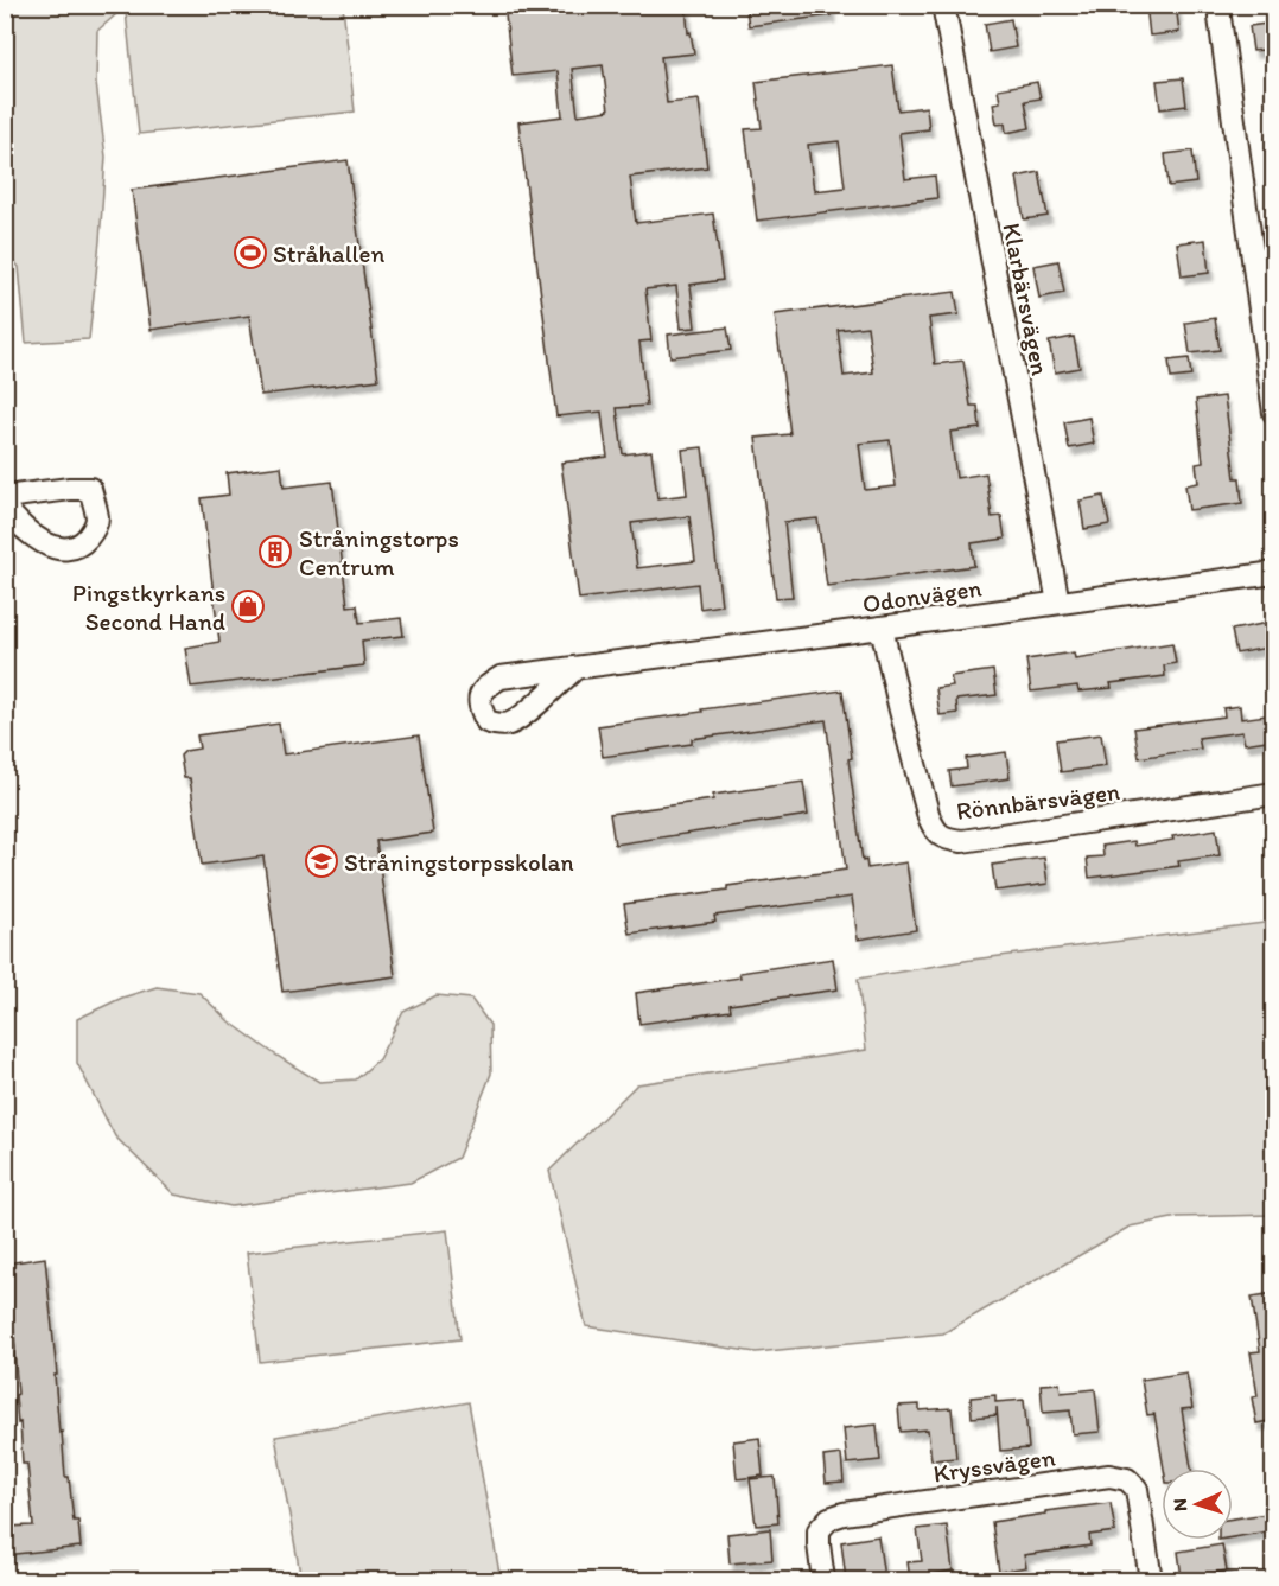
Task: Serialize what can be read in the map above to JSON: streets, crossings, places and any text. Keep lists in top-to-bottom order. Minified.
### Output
{"streets":{"street":["Klarbärsvägen","Odonvägen","Rönnbärsvägen","Kryssvägen"]},"crossings":[["Klarbärsvägen","Odonvägen"],["Odonvägen","Rönnbärsvägen"]],"places":{"sports":["Stråhallen"],"building":["Stråningstorps Centrum"],"shop":["Pingstkyrkans Second Hand"],"school or university":["Stråningstorpsskolan"]},"north":"left"}
